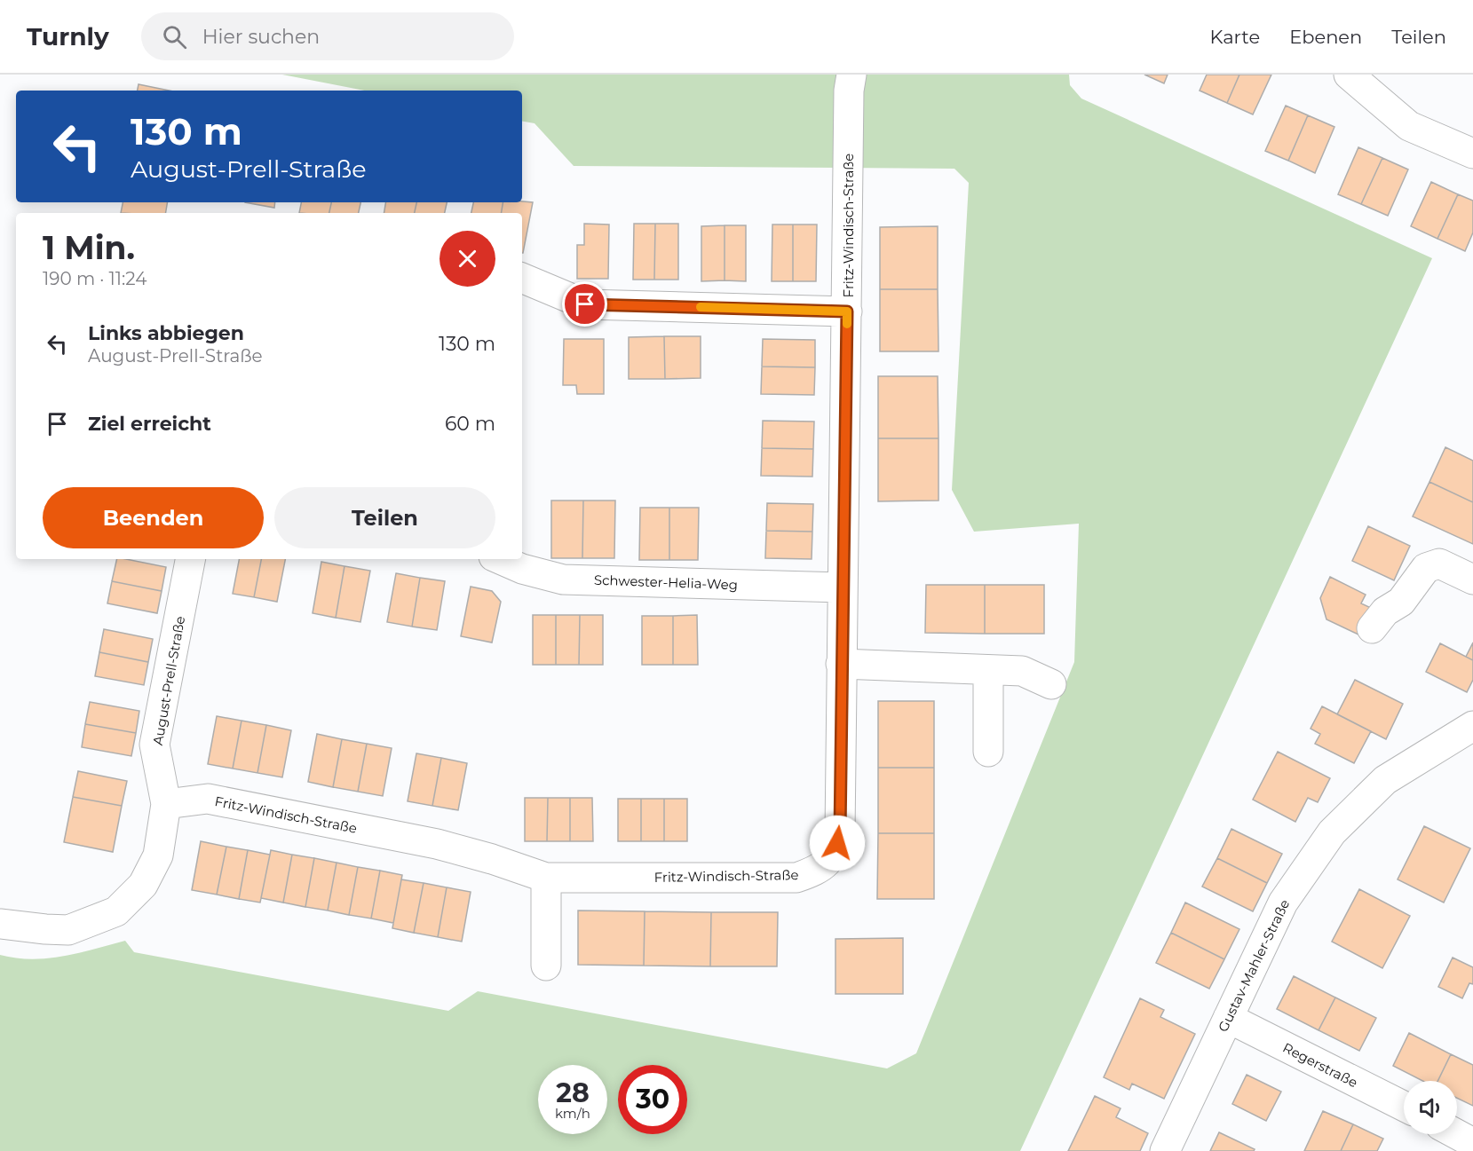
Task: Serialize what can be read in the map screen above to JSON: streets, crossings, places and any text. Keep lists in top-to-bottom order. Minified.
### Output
{"streets":{"street":["Fritz-Windisch-Straße","Schwester-Helia-Weg","August-Prell-Straße","Gustav-Mahler-Straße","Regerstraße"]},"crossings":[["Fritz-Windisch-Straße","Schwester-Helia-Weg"],["Fritz-Windisch-Straße","August-Prell-Straße"],["Gustav-Mahler-Straße","Regerstraße"]],"page":{"header":"Turnly","search":"Hier suchen","nav":["Karte","Ebenen","Teilen"],"turn":["130 m","August-Prell-Straße"],"heading":["1 Min.","190 m · 11:24"],"list":[{"name":"Links abbiegen","note":"August-Prell-Straße","value":"130 m"},{"name":"Ziel erreicht","value":"60 m"}],"buttons":["Beenden","Teilen"],"speed":"28 km/h","limit":"30"}}
